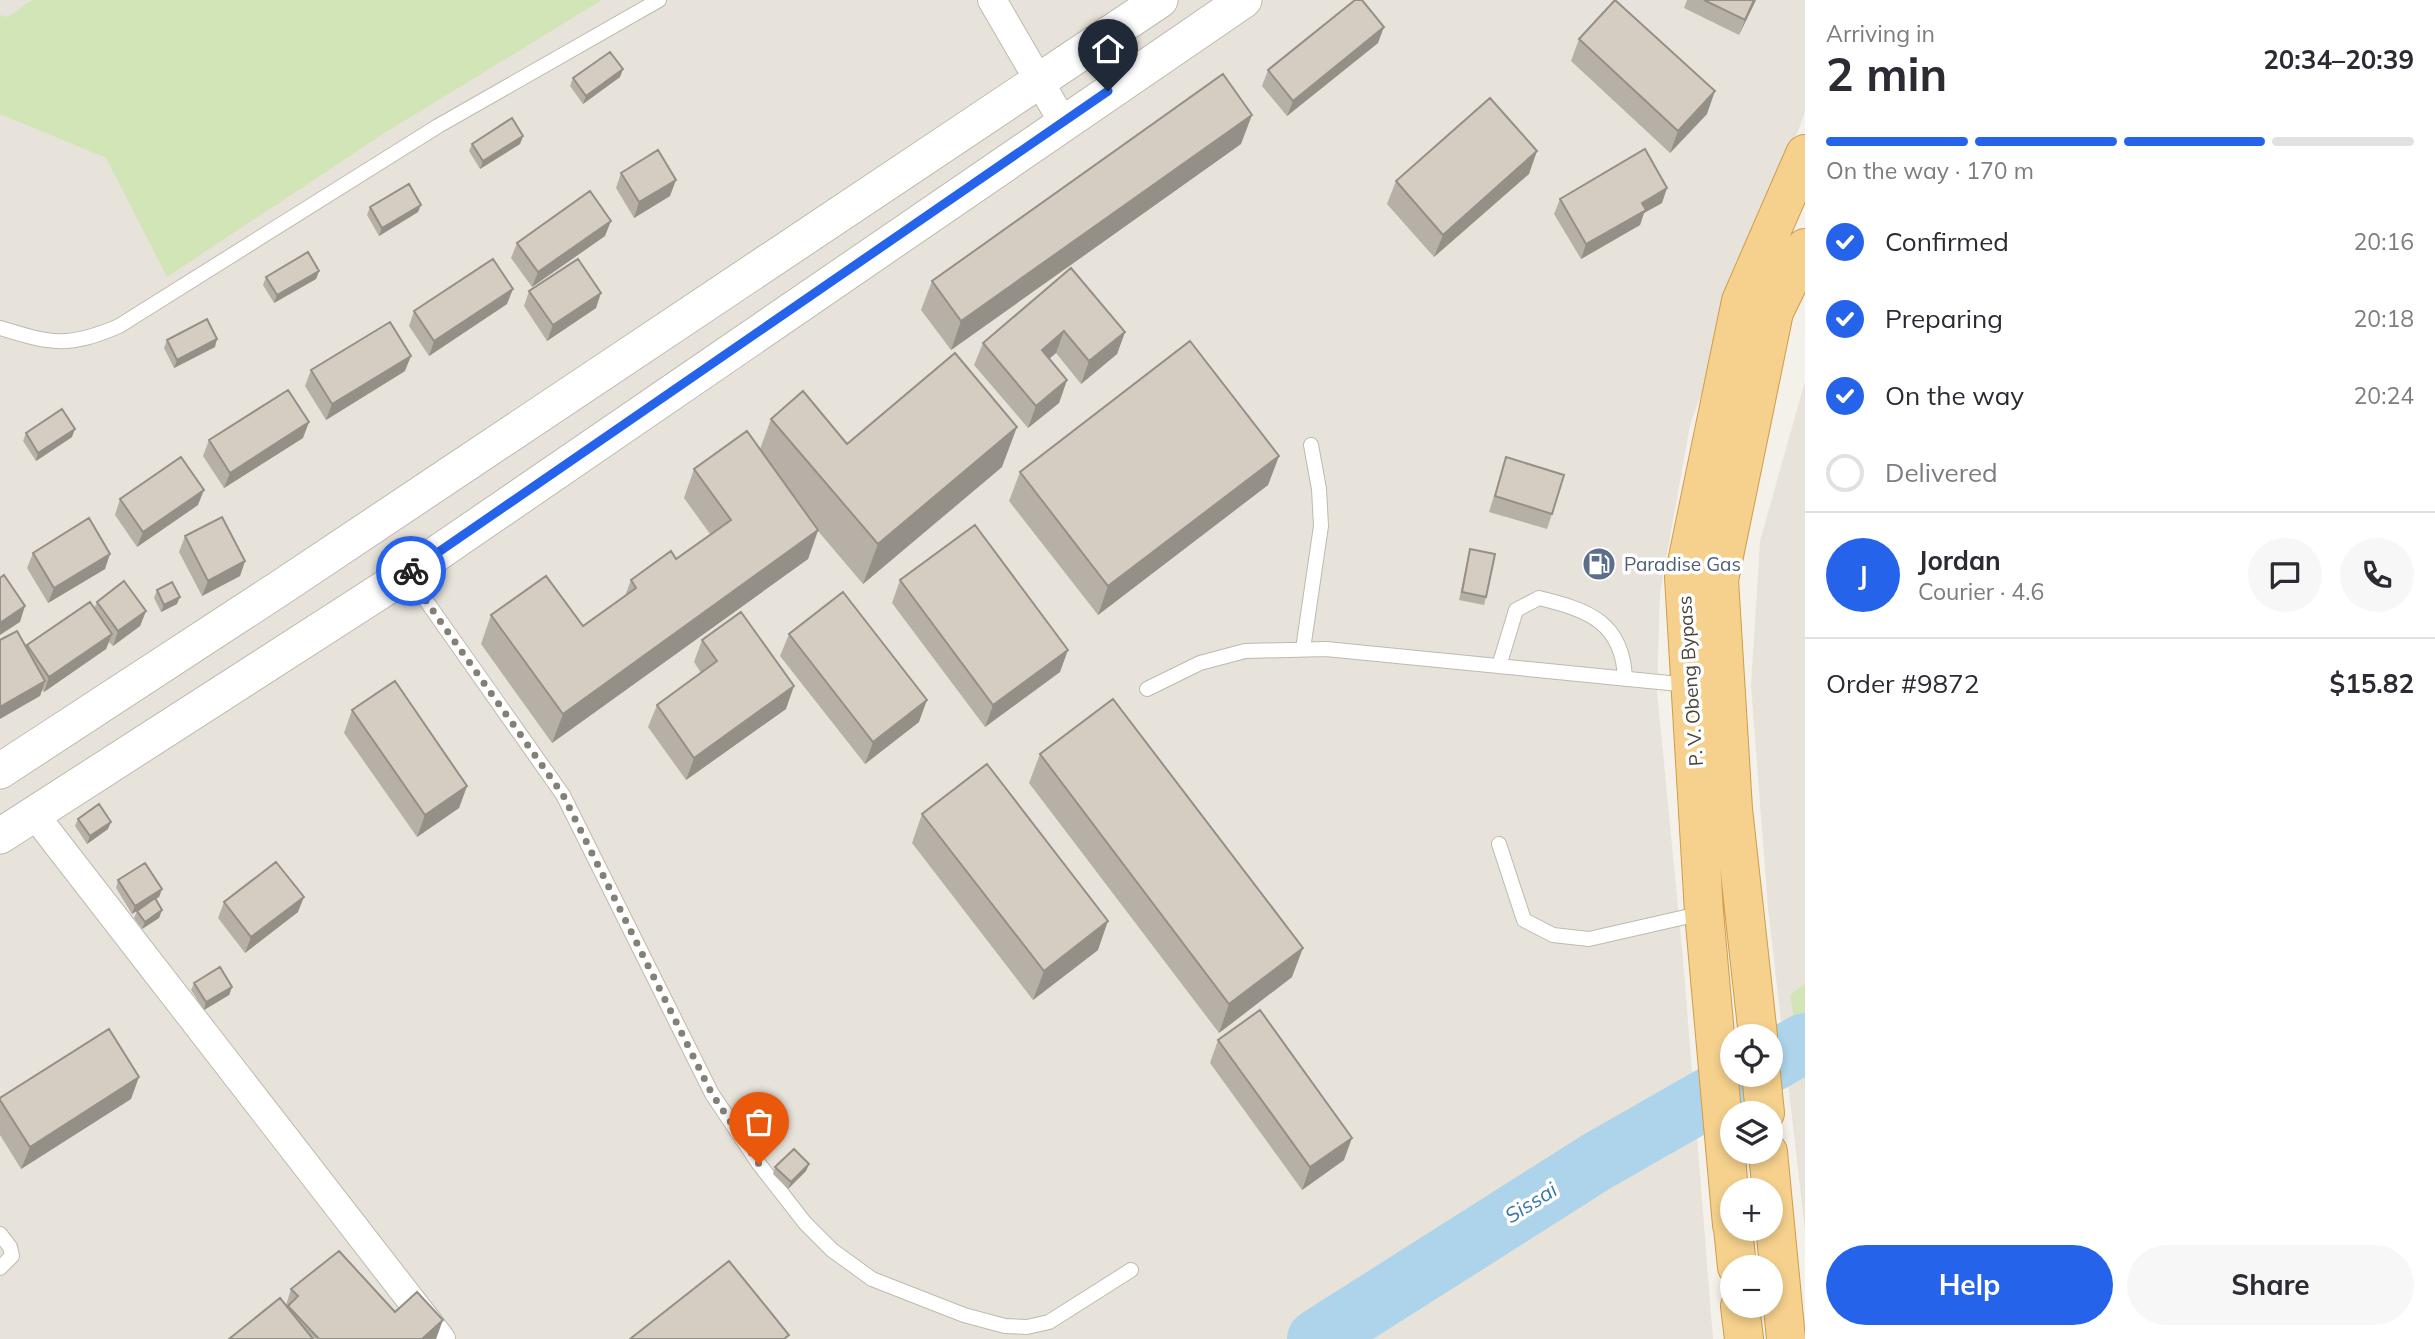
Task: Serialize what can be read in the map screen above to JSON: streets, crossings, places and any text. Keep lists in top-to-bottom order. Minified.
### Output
{"streets":{"highway":["P. V. Obeng Bypass"]},"water":["Sissai"],"places":{"fuel station":["Paradise Gas"]},"page":{"heading":["2 min","Arriving in","20:34–20:39"],"panel":["Jordan","Courier · 4.6","Order #9872","$15.82"],"bar":"On the way · 170 m","list":[["Confirmed","20:16"],["Preparing","20:18"],["On the way","20:24"],"Delivered"],"round":"J","map_buttons":["+","−"],"buttons":["Help","Share"]}}
